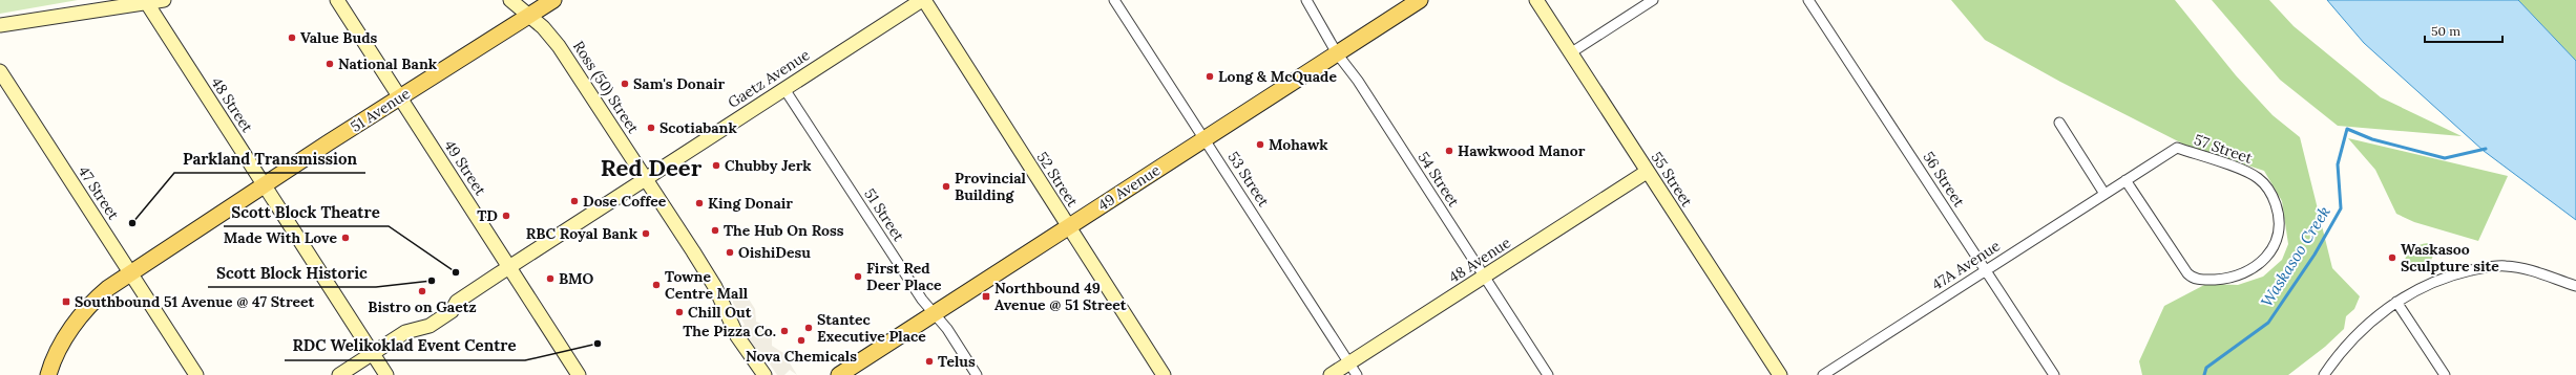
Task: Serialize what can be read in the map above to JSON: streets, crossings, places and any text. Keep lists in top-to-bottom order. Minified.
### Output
{"streets":{"main road":["51 Avenue","49 Avenue"],"street":["Gaetz Avenue","Ross (50) Street","48 Street","57 Street","49 Street","52 Street","53 Street","54 Street","55 Street","56 Street","47 Street","51 Street","48 Avenue","47A Avenue"]},"crossings":[["Gaetz Avenue","Ross (50) Street"],["Gaetz Avenue","48 Street"],["Gaetz Avenue","49 Street"],["Gaetz Avenue","52 Street"],["Gaetz Avenue","51 Street"],["Ross (50) Street","51 Avenue"],["48 Street","51 Avenue"],["51 Avenue","49 Street"],["51 Avenue","47 Street"],["57 Street","47A Avenue"],["52 Street","49 Avenue"],["53 Street","49 Avenue"],["53 Street","48 Avenue"],["54 Street","49 Avenue"],["54 Street","48 Avenue"],["55 Street","48 Avenue"],["56 Street","47A Avenue"],["49 Avenue","51 Street"]],"districts":["Red Deer"],"water":["Waskasoo Creek"],"places":{"other":["Value Buds","National Bank","Long & McQuade","Sam's Donair","Scotiabank","Mohawk","Hawkwood Manor","Chubby Jerk","Provincial Building","Dose Coffee","King Donair","TD","Parkland Transmission","The Hub On Ross","RBC Royal Bank","Made With Love","OishiDesu","Waskasoo Sculpture site","Scott Block Theatre","First Red Deer Place","BMO","Scott Block Historic","Towne Centre Mall","Bistro on Gaetz","Chill Out","Stantec Executive Place","The Pizza Co.","Nova Chemicals","RDC Welikoklad Event Centre","Telus"],"transit":["Northbound 49 Avenue @ 51 Street","Southbound 51 Avenue @ 47 Street"]},"scale_bar":"50 m"}
